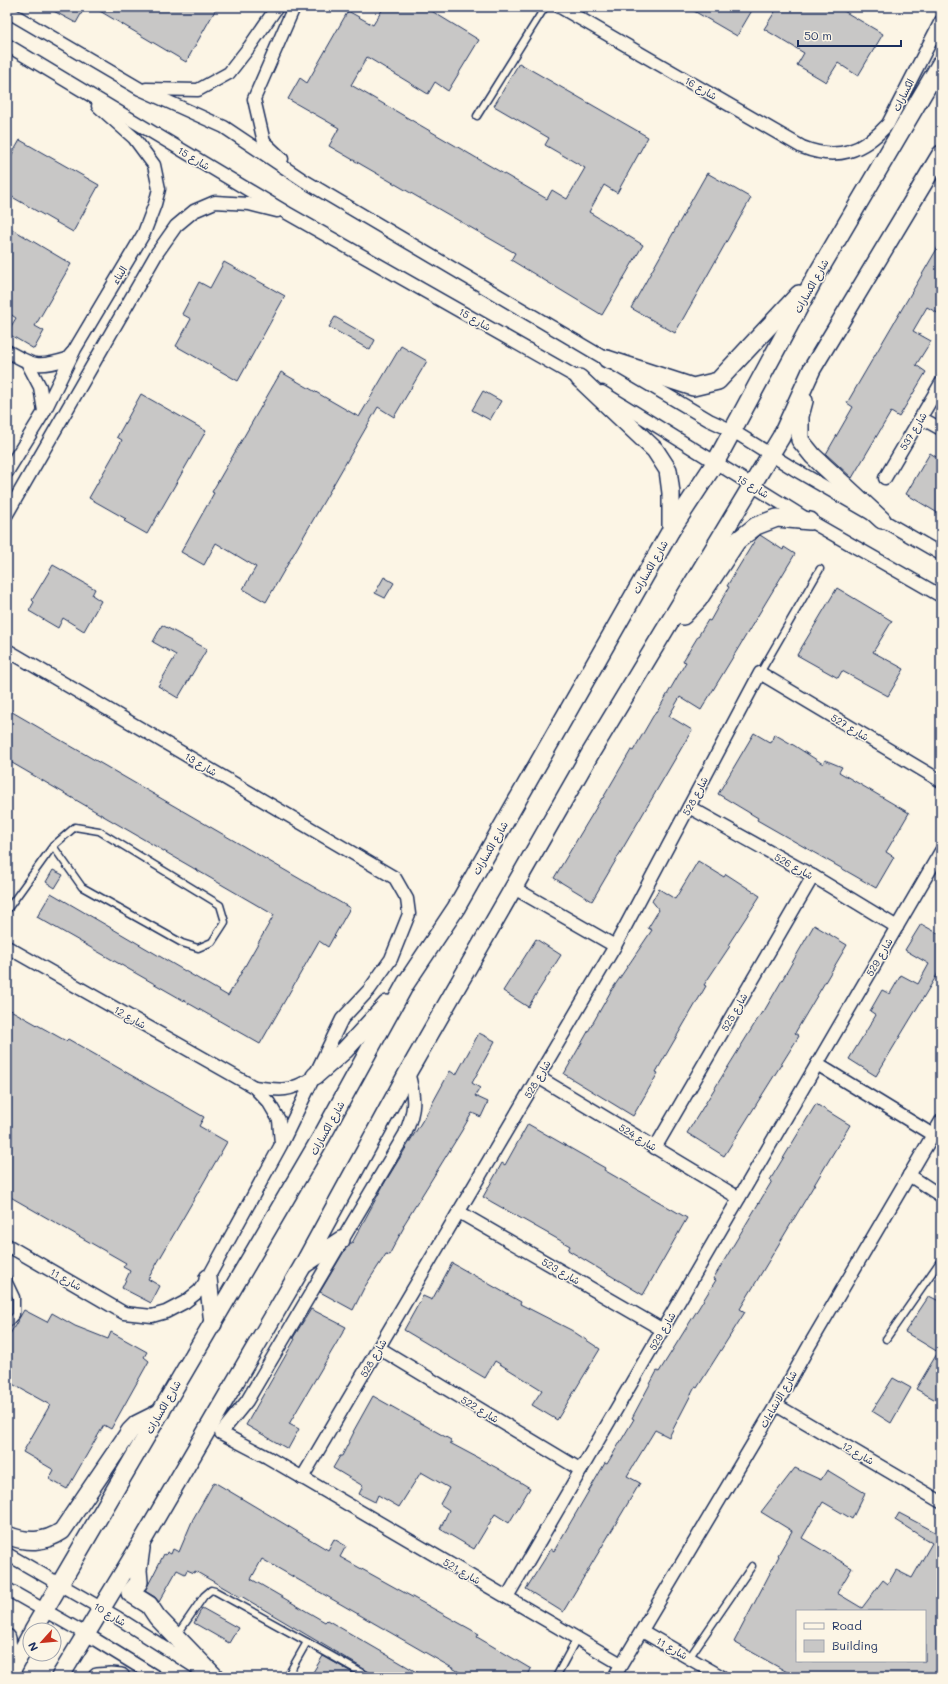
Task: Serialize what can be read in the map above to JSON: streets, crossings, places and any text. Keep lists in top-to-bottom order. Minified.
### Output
{"streets":{"street":["شارع 16","الكسارات","شارع 15","البناء","شارع الكسارات","شارع 537","شارع 527","شارع 13","شارع 528","شارع 526","شارع 529","شارع 525","شارع 12","شارع 524","شارع 523","شارع 11","شارع الانشاءات","شارع 522","شارع 521","شارع 10"]},"crossings":[["شارع 16","الكسارات"],["شارع 15","البناء"],["شارع 15","شارع الكسارات"],["شارع الكسارات","شارع 10"],["شارع 527","شارع 528"],["شارع 13","شارع 12"],["شارع 528","شارع 526"],["شارع 528","شارع 524"],["شارع 528","شارع 523"],["شارع 528","شارع 522"],["شارع 528","شارع 521"],["شارع 526","شارع 529"],["شارع 526","شارع 525"],["شارع 529","شارع 524"],["شارع 529","شارع 523"],["شارع 529","شارع 522"],["شارع 529","شارع 521"],["شارع 525","شارع 524"],["شارع 12","شارع الانشاءات"],["شارع 11","شارع الانشاءات"],["شارع الانشاءات","شارع 521"]],"legend":["Road","Building"],"scale_bar":"50 m","north":"bottom left"}
